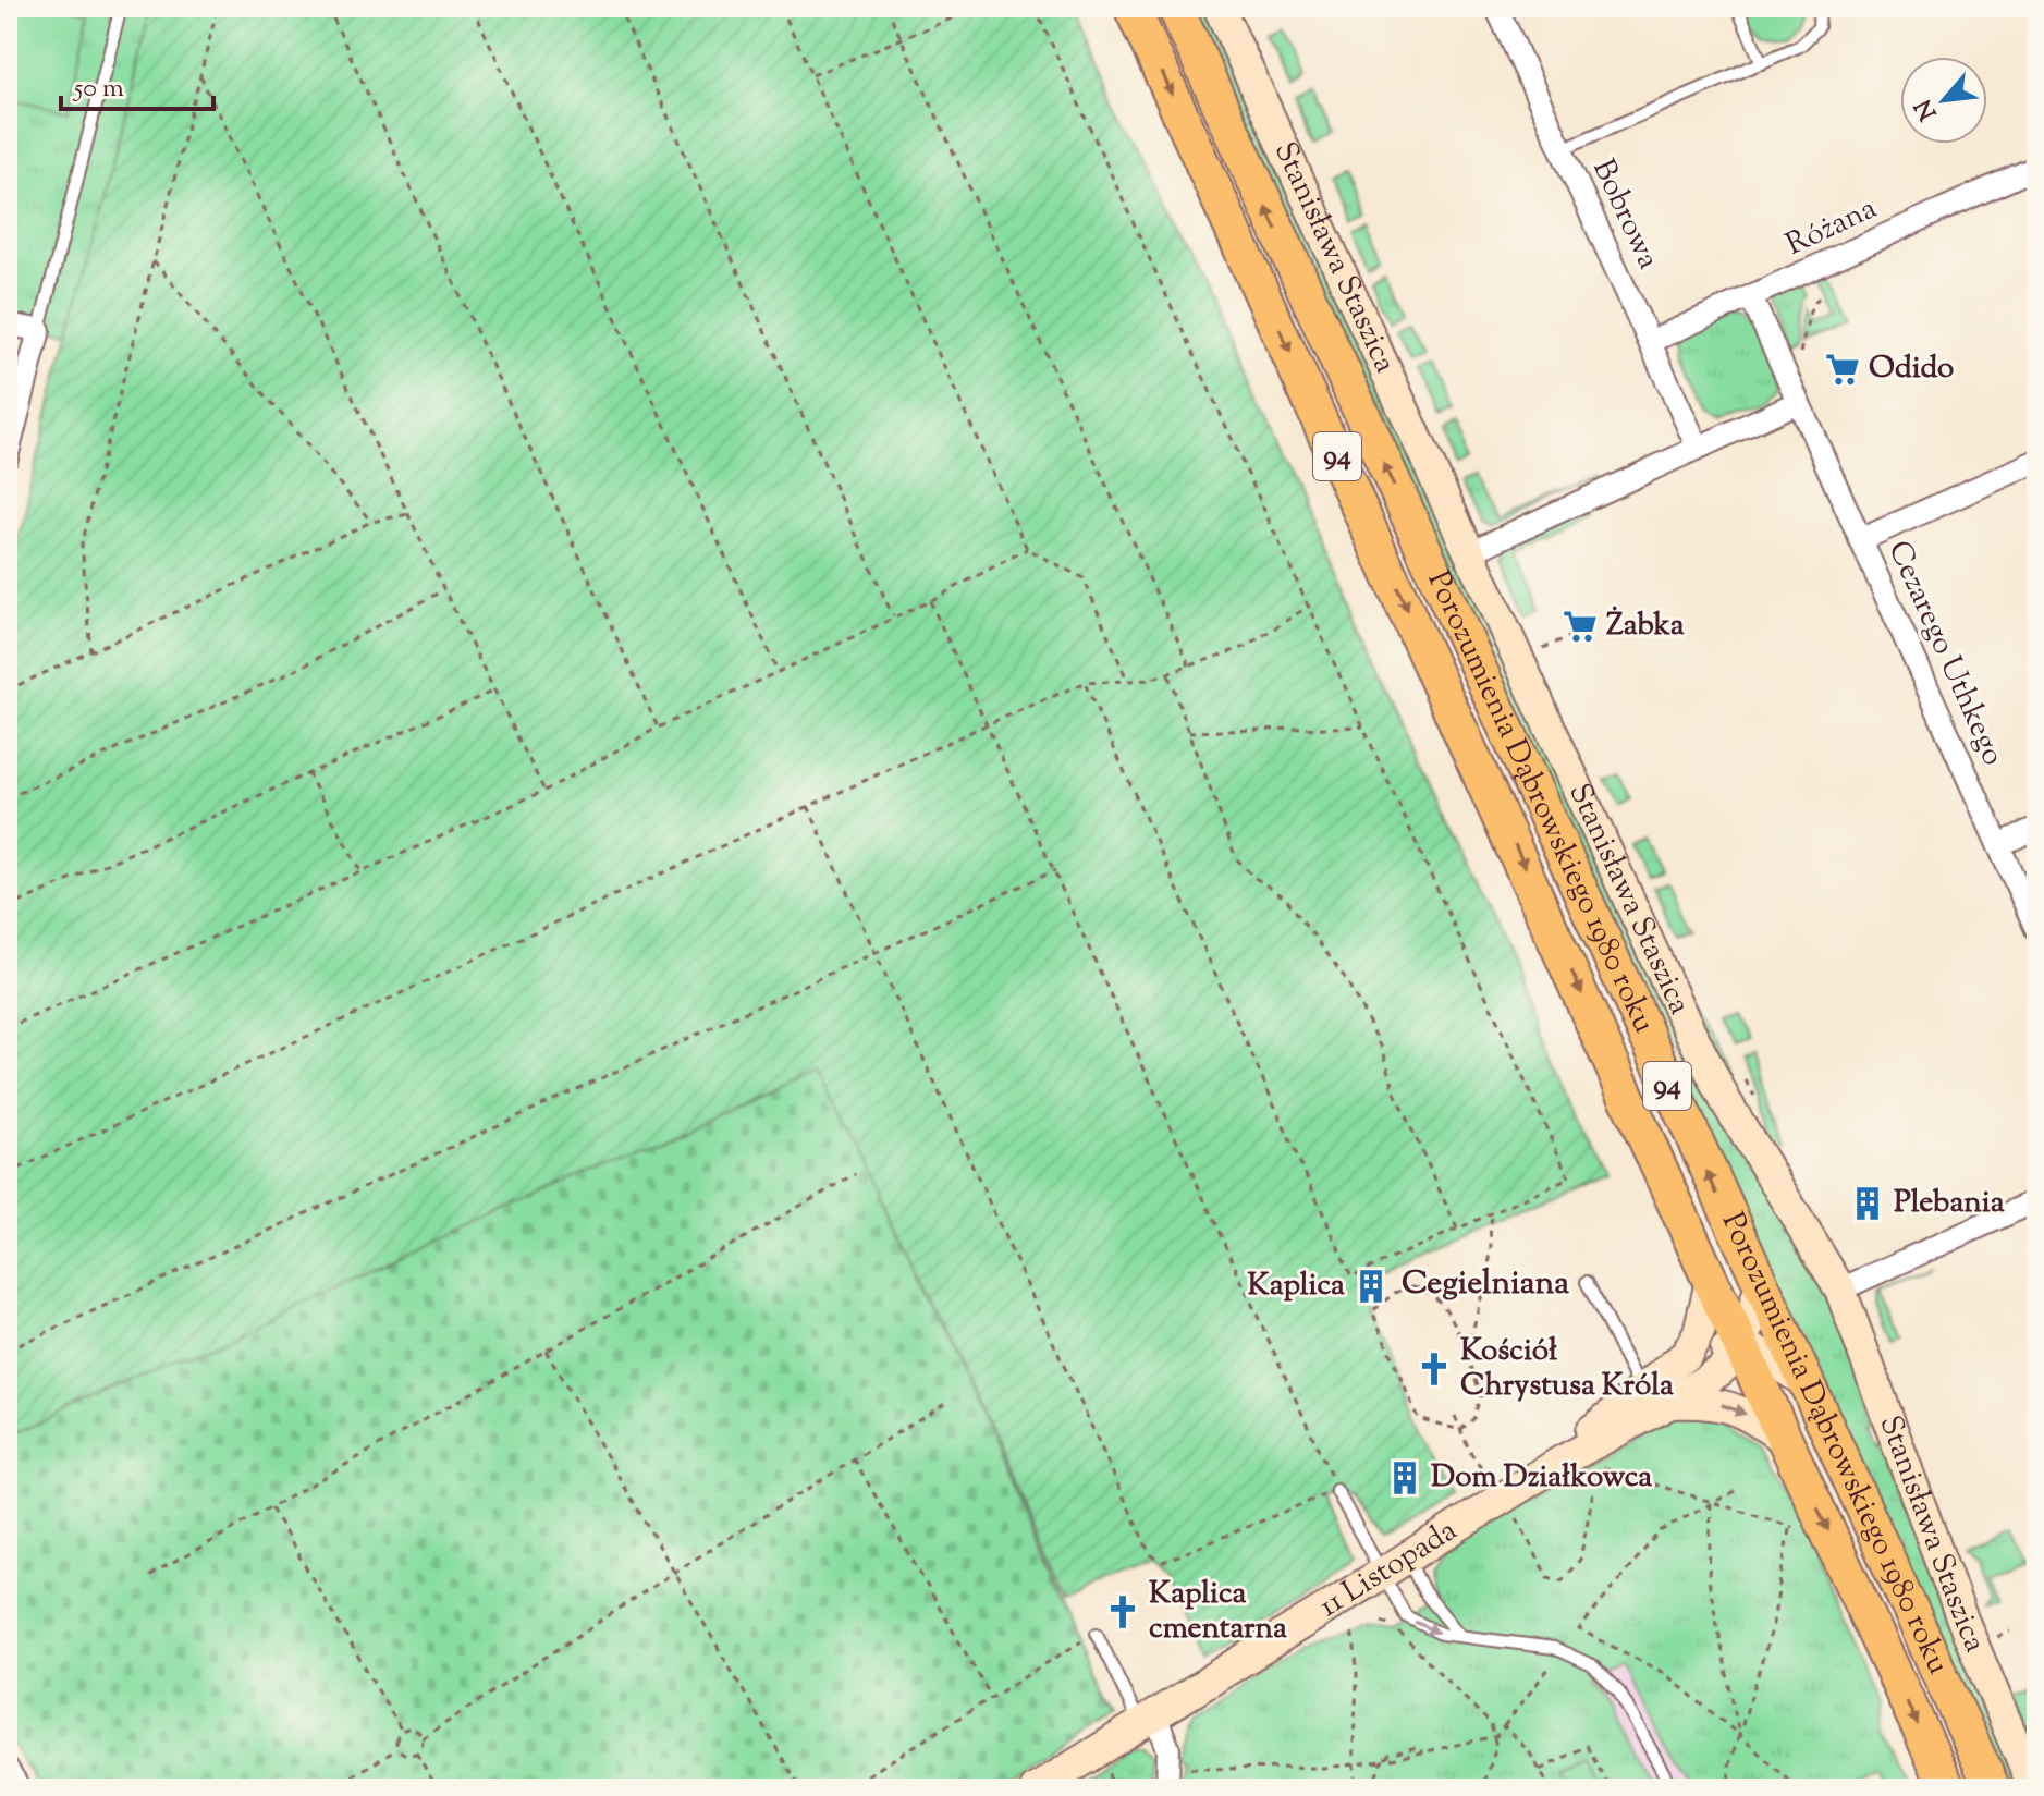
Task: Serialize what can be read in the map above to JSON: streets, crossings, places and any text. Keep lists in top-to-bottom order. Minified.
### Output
{"streets":{"main road":["94","Porozumienia Dąbrowskiego 1980 roku"],"street":["Bobrowa","Różana","Stanisława Staszica","Cezarego Uthkego","11 Listopada"]},"crossings":[["Bobrowa","Różana"],["Różana","Cezarego Uthkego"],["Porozumienia Dąbrowskiego 1980 roku","11 Listopada"]],"districts":["Cegielniana"],"places":{"supermarket":["Odido","Żabka"],"building":["Plebania","Kaplica","Dom Działkowca"],"church":["Kościół Chrystusa Króla","Kaplica cmentarna"]},"scale_bar":"50 m","north":"bottom left"}
